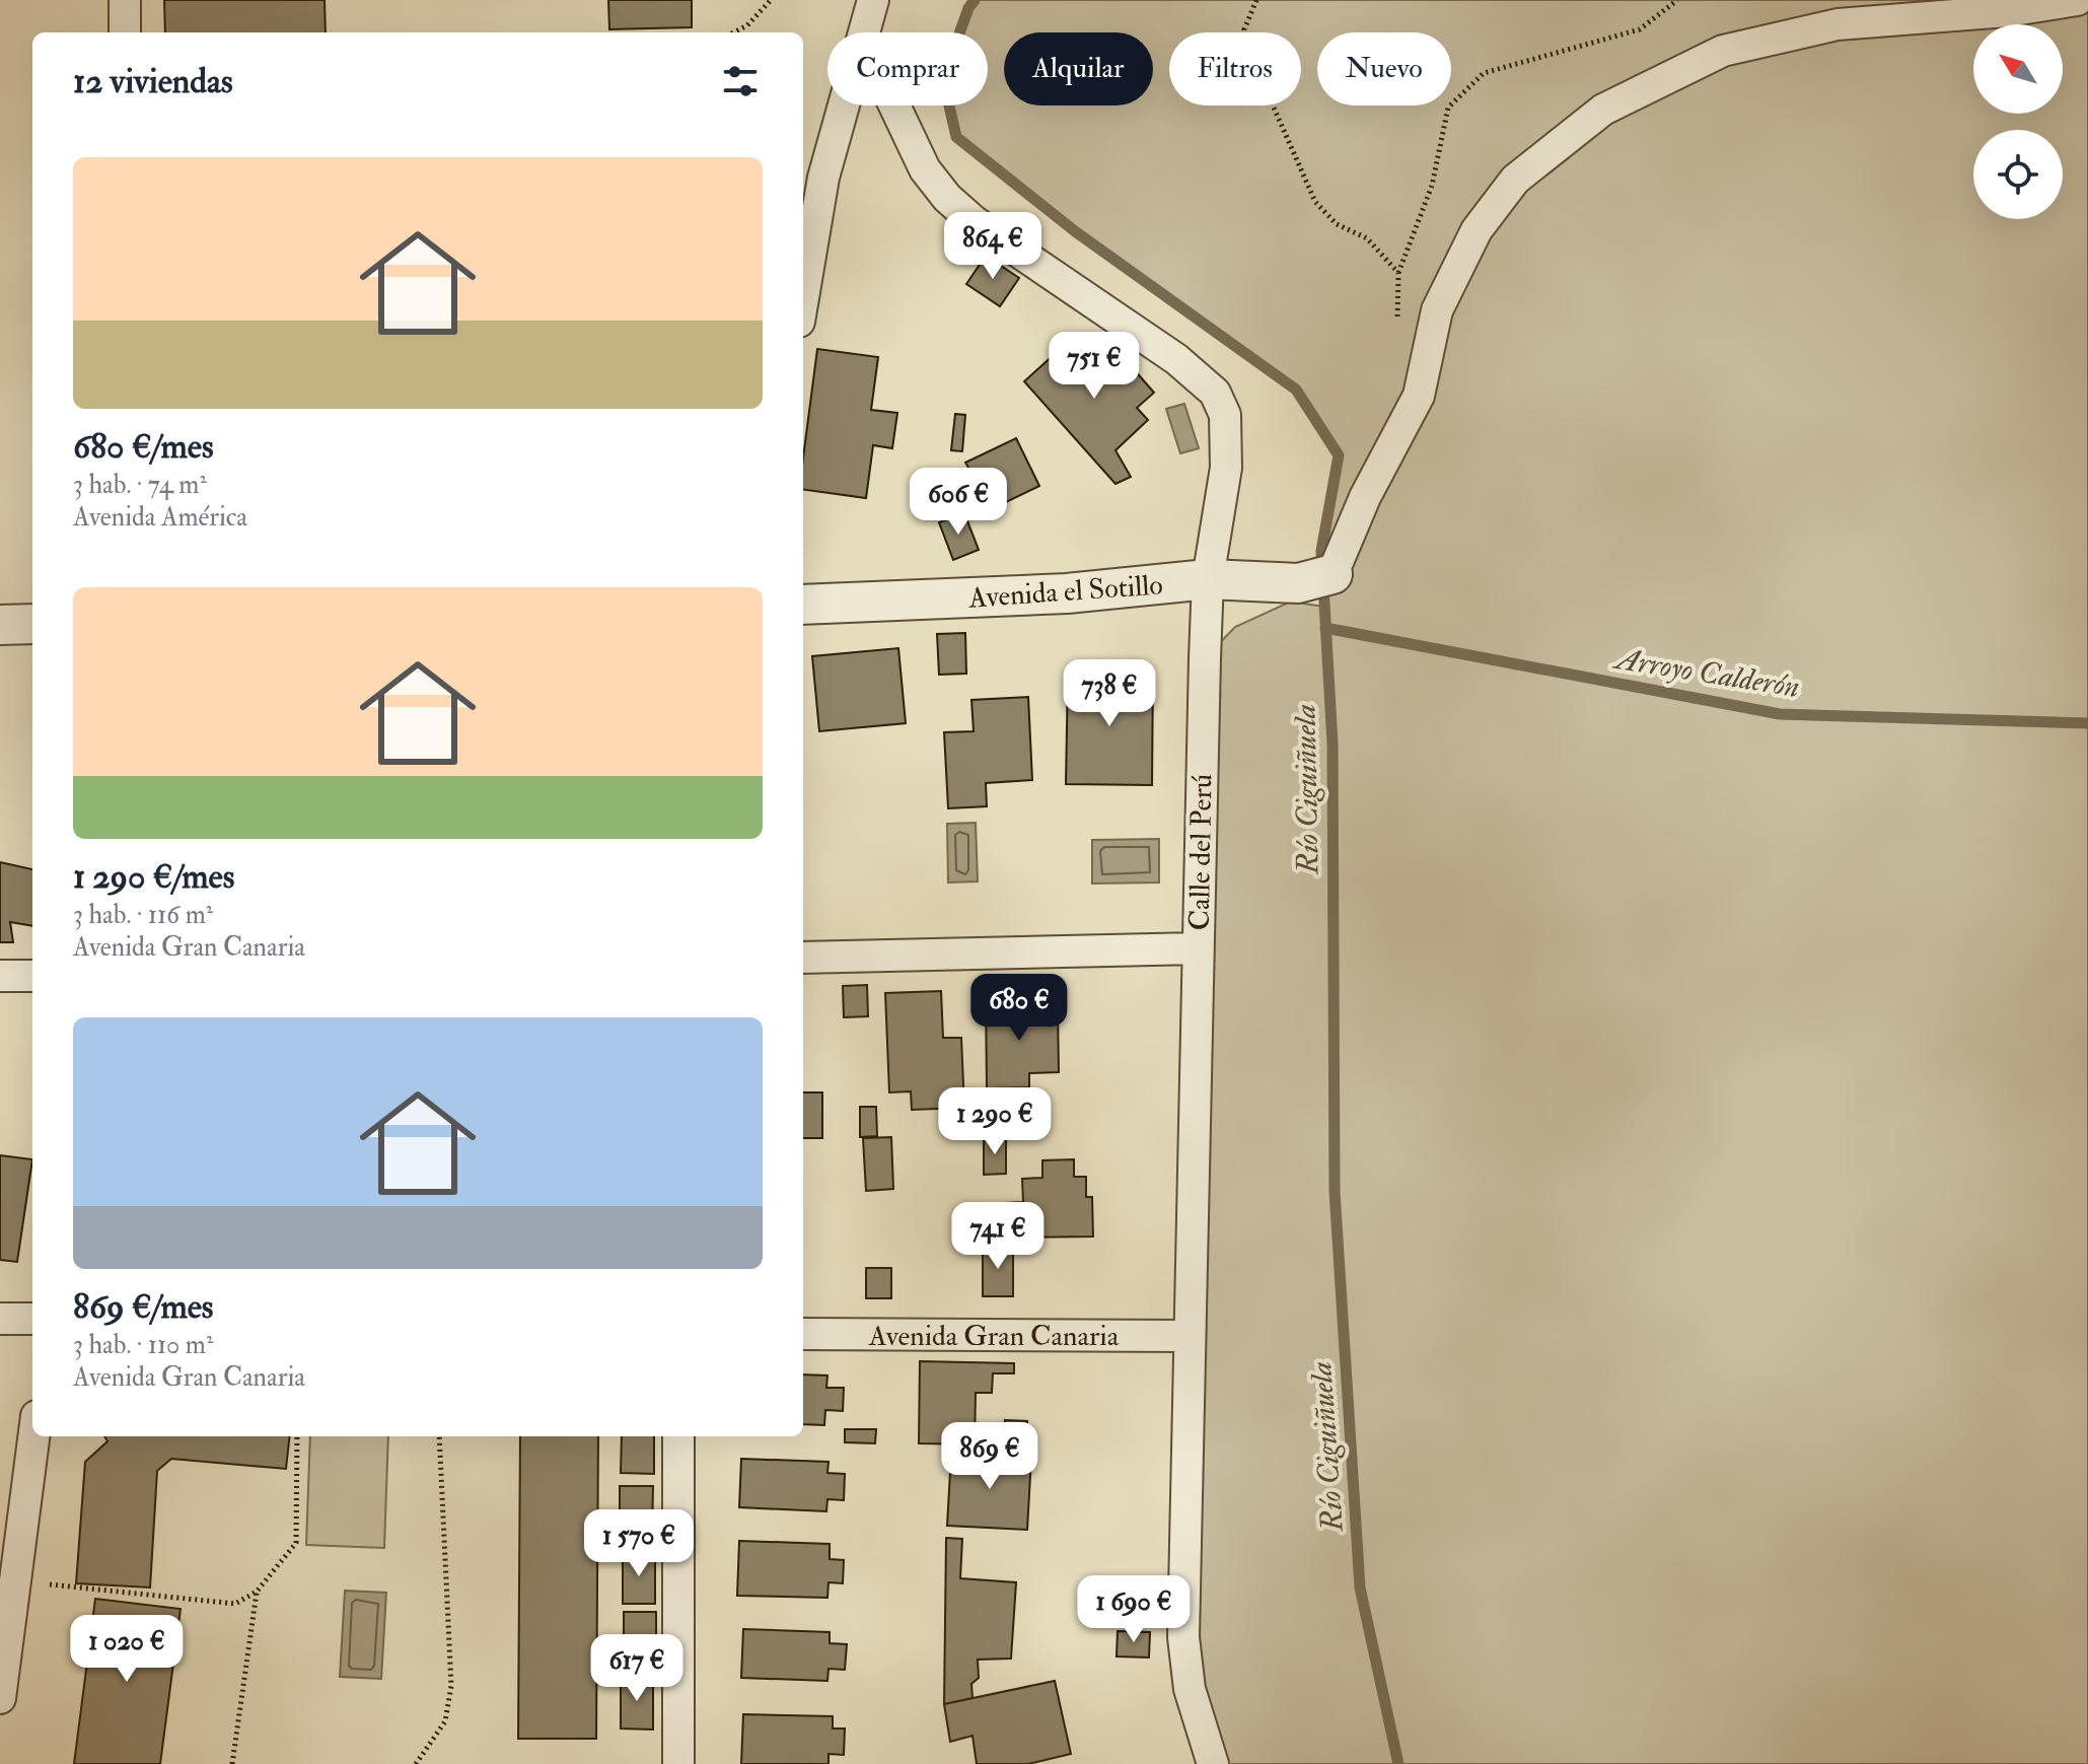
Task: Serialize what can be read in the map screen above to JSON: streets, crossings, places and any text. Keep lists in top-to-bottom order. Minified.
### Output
{"streets":{"street":["Avenida el Sotillo","Calle del Perú","Avenida Gran Canaria"]},"crossings":[["Avenida el Sotillo","Calle del Perú"],["Calle del Perú","Avenida Gran Canaria"]],"water":["Arroyo Calderón","Río Ciguiñuela"],"north":"top left","page":{"chip":["Comprar","Alquilar","Filtros","Nuevo"],"heading":"12 viviendas","list":[{"name":"680 €/mes","note":"3 hab. · 74 m² · Avenida América"},{"name":"1 290 €/mes","note":"3 hab. · 116 m² · Avenida Gran Canaria"},{"name":"869 €/mes","note":"3 hab. · 110 m² · Avenida Gran Canaria"}],"price":["864 €","751 €","606 €","738 €","680 €","1 290 €","741 €","869 €","1 570 €","1 690 €","1 020 €","617 €"]}}
